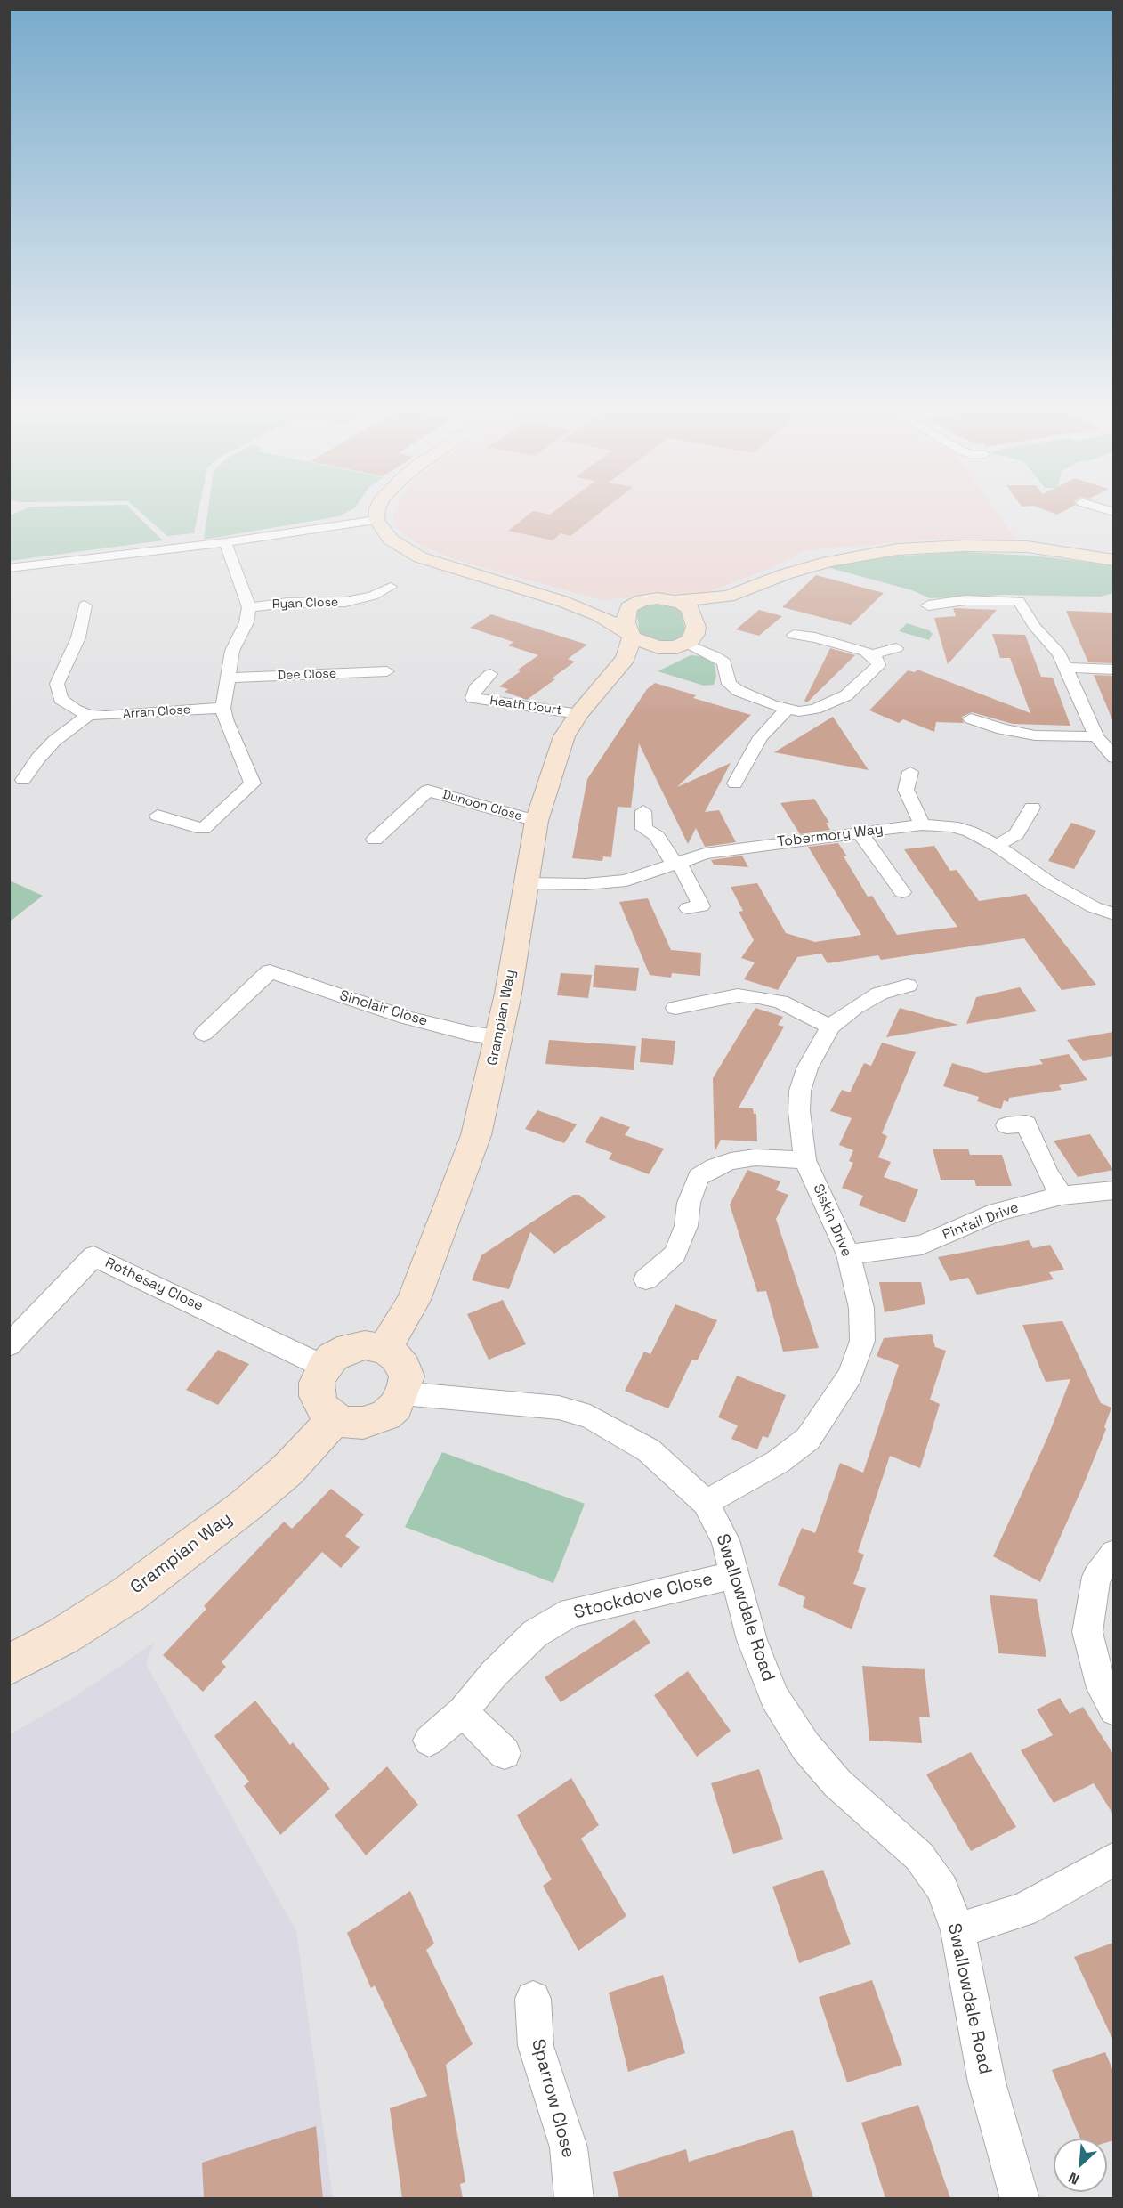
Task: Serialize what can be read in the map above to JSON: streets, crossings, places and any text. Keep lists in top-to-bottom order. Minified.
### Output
{"streets":{"street":["Ryan Close","Dee Close","Heath Court","Arran Close","Dunoon Close","Tobermory Way","Sinclair Close","Grampian Way","Siskin Drive","Pintail Drive","Rothesay Close","Stockdove Close","Swallowdale Road","Sparrow Close"]},"crossings":[["Heath Court","Grampian Way"],["Dunoon Close","Grampian Way"],["Tobermory Way","Grampian Way"],["Sinclair Close","Grampian Way"],["Grampian Way","Rothesay Close"],["Grampian Way","Swallowdale Road"],["Siskin Drive","Pintail Drive"],["Siskin Drive","Swallowdale Road"],["Rothesay Close","Swallowdale Road"],["Stockdove Close","Swallowdale Road"]],"north":"bottom left"}
